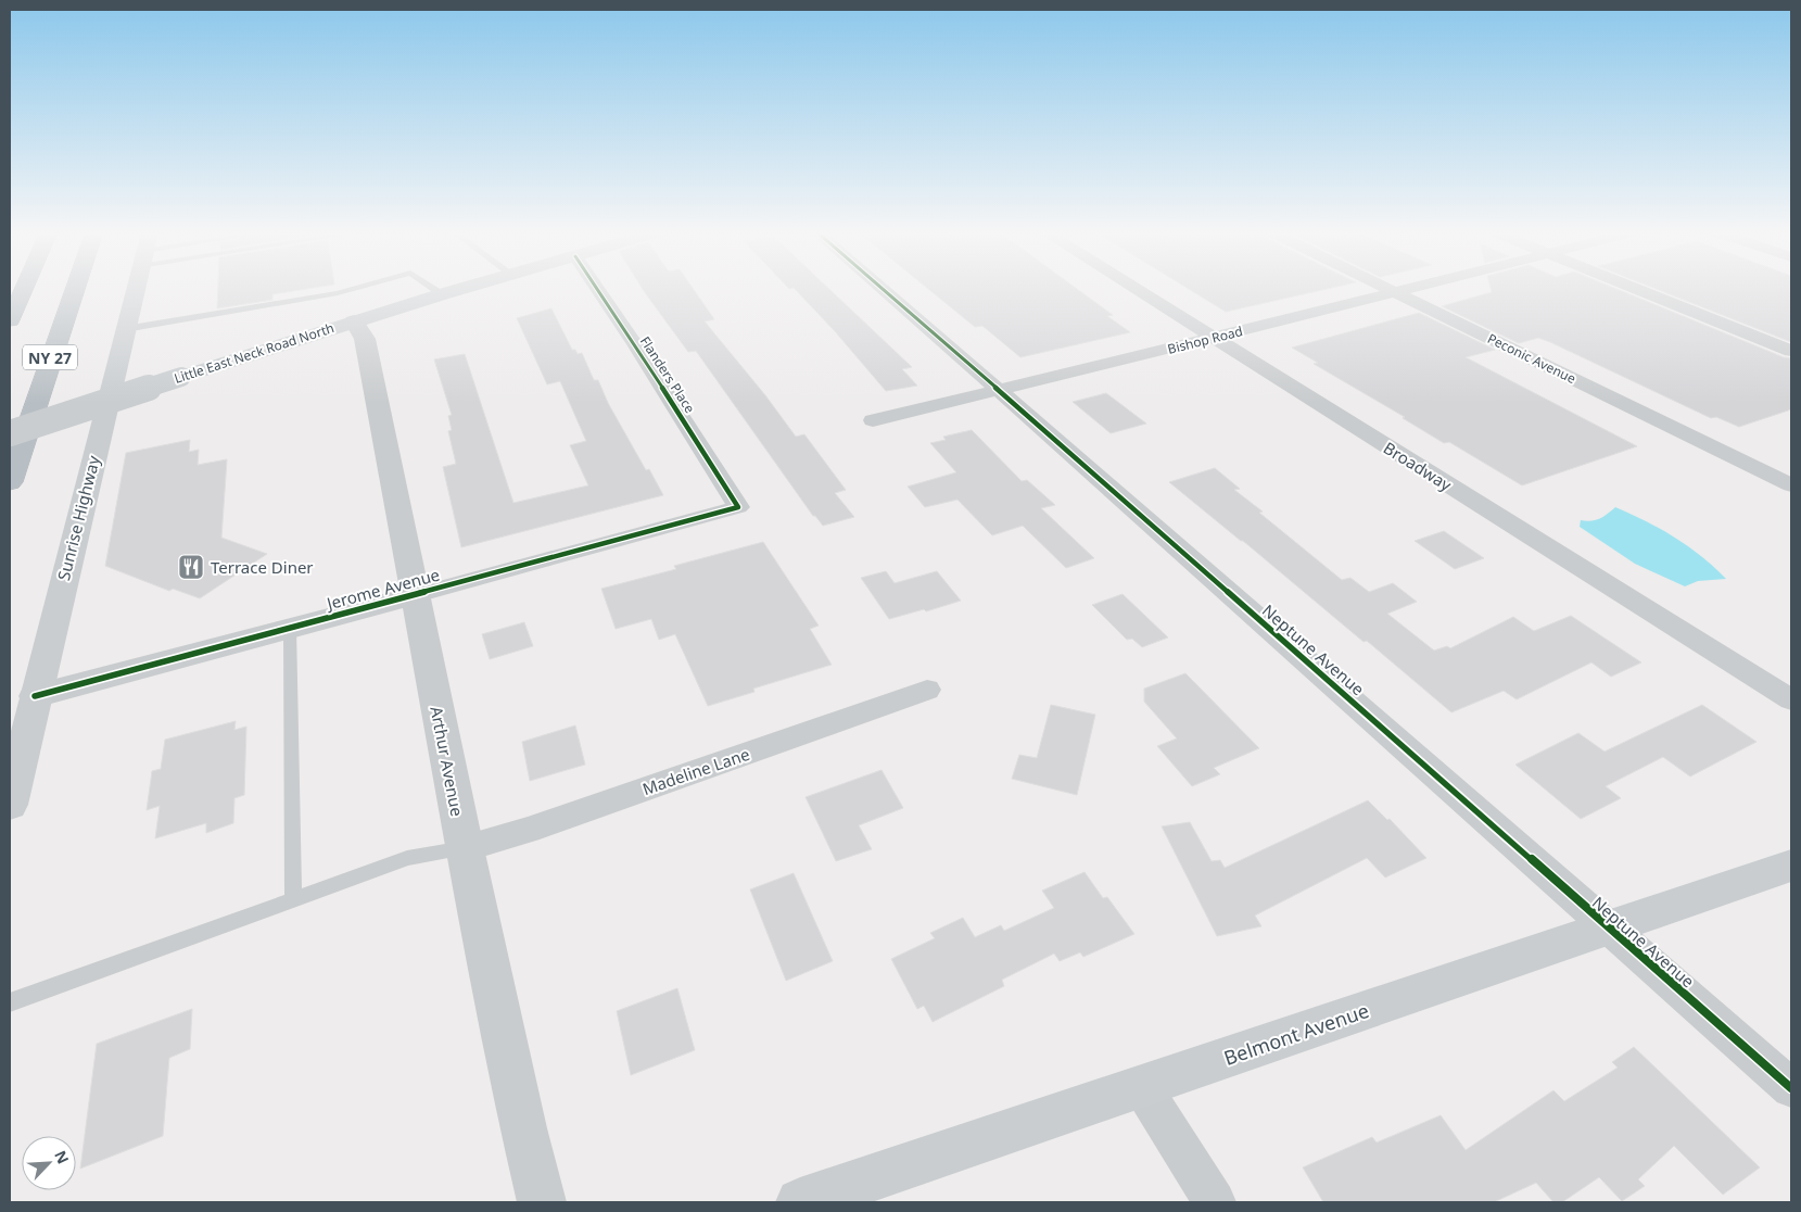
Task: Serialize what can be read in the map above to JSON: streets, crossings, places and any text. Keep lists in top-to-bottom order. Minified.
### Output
{"streets":{"highway":["NY 27"],"main road":["Little East Neck Road North","Sunrise Highway","Belmont Avenue"],"street":["Bishop Road","Peconic Avenue","Flanders Place","Broadway","Jerome Avenue","Neptune Avenue","Arthur Avenue","Madeline Lane"]},"crossings":[["Bishop Road","Peconic Avenue"],["Bishop Road","Broadway"],["Bishop Road","Neptune Avenue"],["Little East Neck Road North","Arthur Avenue"],["Flanders Place","Jerome Avenue"],["Sunrise Highway","Jerome Avenue"],["Jerome Avenue","Arthur Avenue"],["Neptune Avenue","Belmont Avenue"],["Arthur Avenue","Madeline Lane"]],"places":{"restaurant":["Terrace Diner"]},"north":"top right"}
